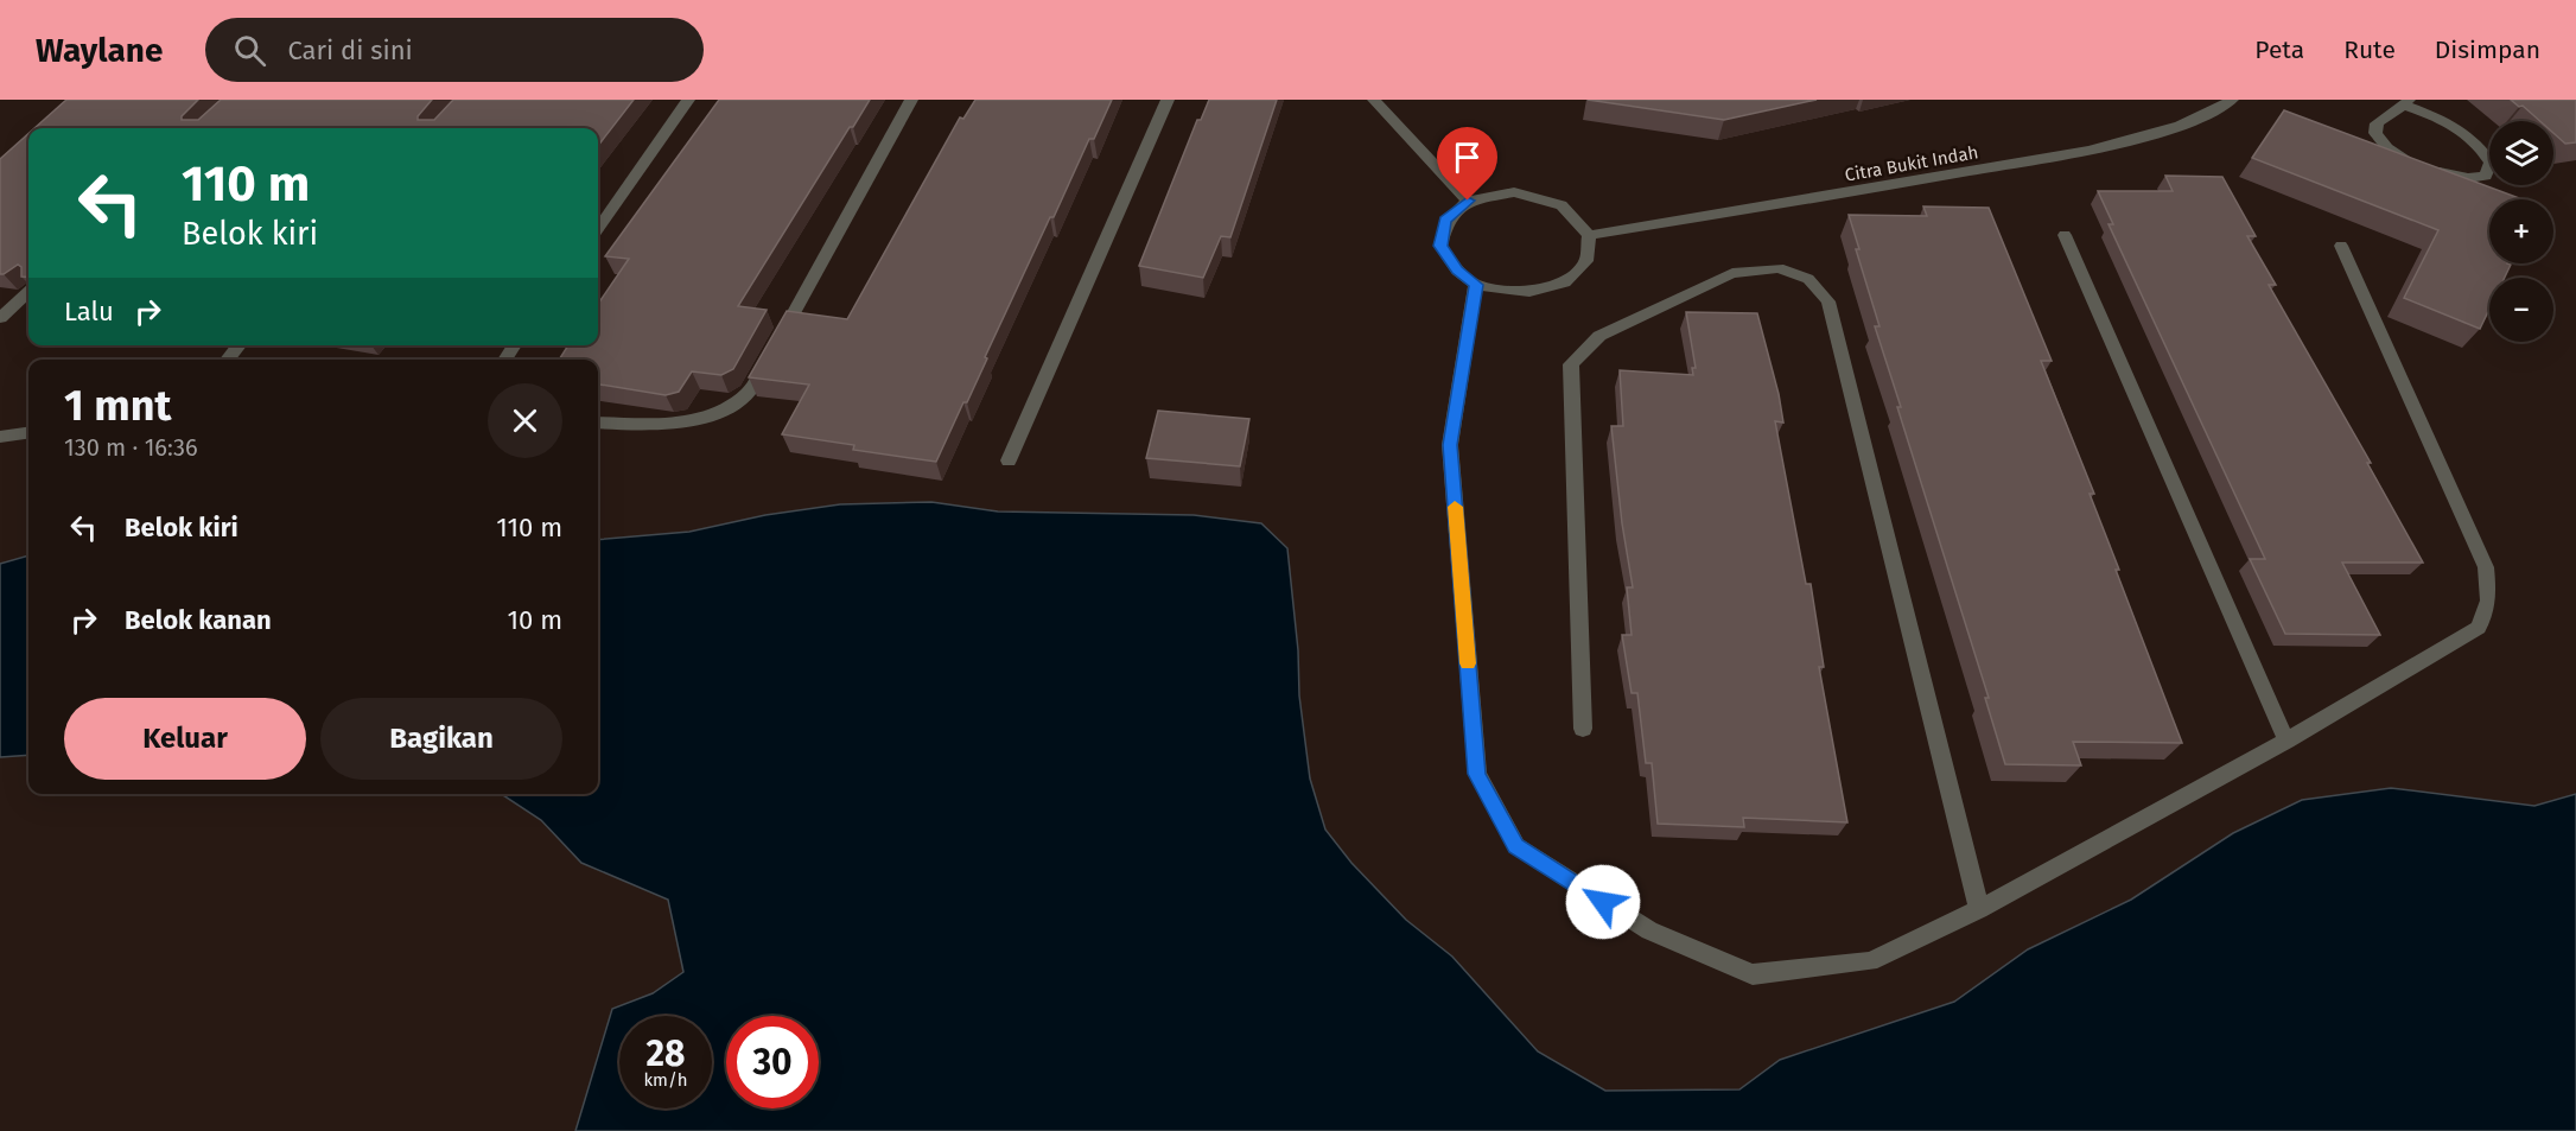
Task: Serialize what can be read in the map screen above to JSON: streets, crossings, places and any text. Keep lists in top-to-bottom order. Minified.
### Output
{"streets":{"street":["Citra Bukit Indah"]},"page":{"header":"Waylane","search":"Cari di sini","nav":["Peta","Rute","Disimpan"],"map_buttons":["+","−"],"turn":["110 m","Belok kiri"],"then":"Lalu","heading":["1 mnt","130 m · 16:36"],"list":[{"name":"Belok kiri","value":"110 m"},{"name":"Belok kanan","value":"10 m"}],"buttons":["Keluar","Bagikan"],"speed":"28 km/h","limit":"30"}}
